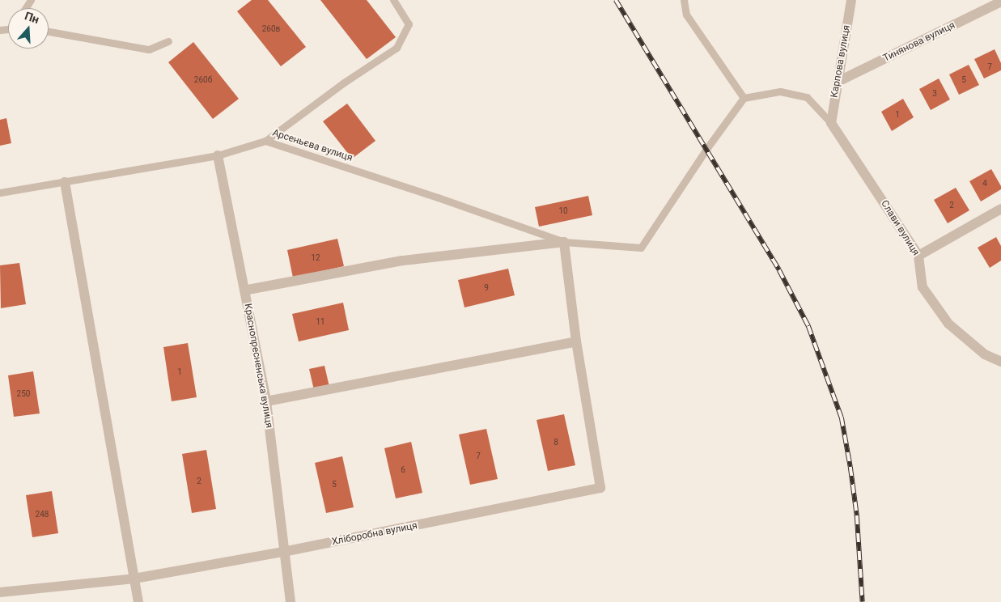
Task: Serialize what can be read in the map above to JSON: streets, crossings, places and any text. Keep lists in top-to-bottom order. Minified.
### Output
{"streets":{"street":["Тинянова вулиця","Карпова вулиця","Слави вулиця","Краснопресненська вулиця","Хліборобна вулиця"],"lane":["Арсеньєва вулиця"]},"crossings":[["Тинянова вулиця","Карпова вулиця"],["Карпова вулиця","Слави вулиця"],["Арсеньєва вулиця","Краснопресненська вулиця"],["Арсеньєва вулиця","Хліборобна вулиця"],["Краснопресненська вулиця","Хліборобна вулиця"]],"house_numbers":["260в","7","260б","5","3","1","4","2","10","12","9","11","1","250","8","7","6","2","5","248"],"north":"top"}
